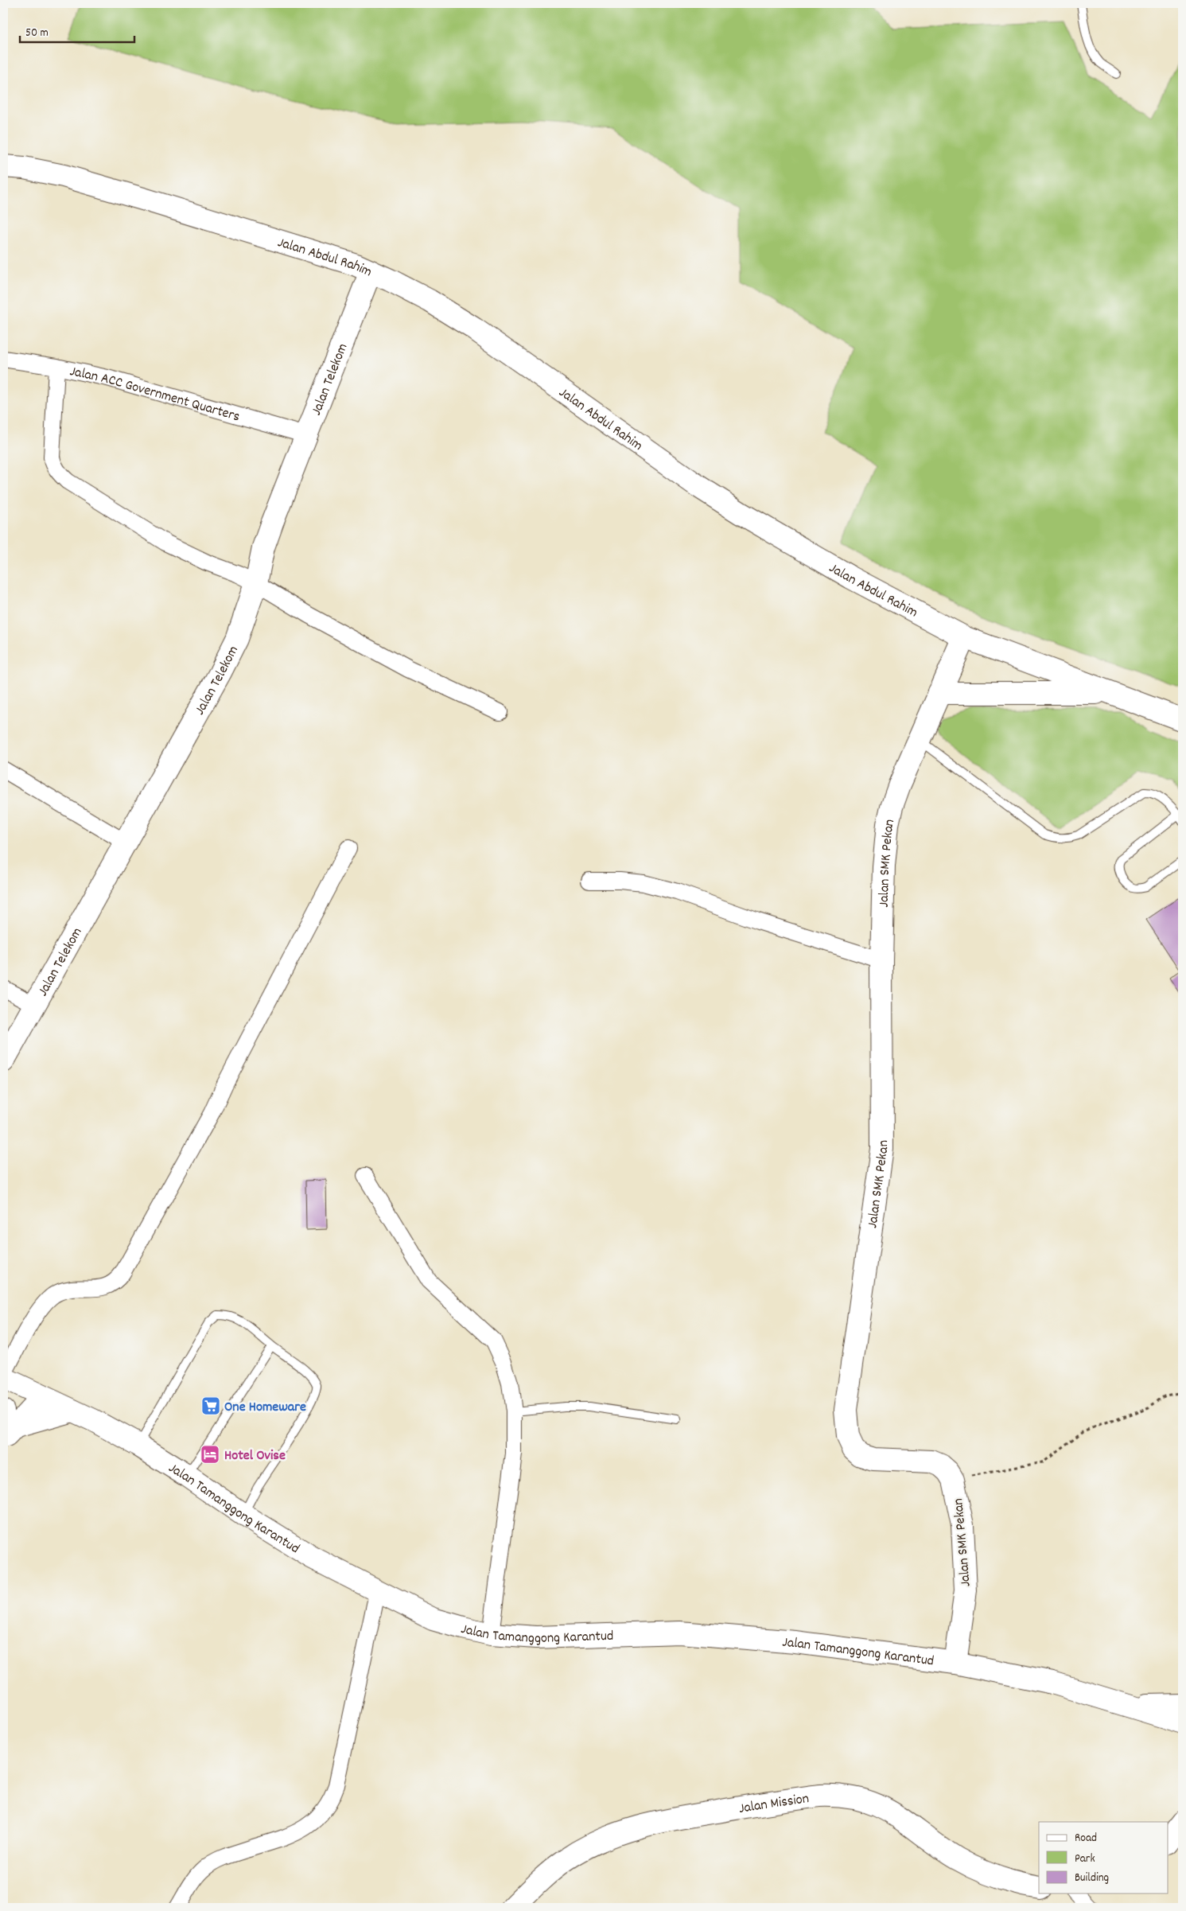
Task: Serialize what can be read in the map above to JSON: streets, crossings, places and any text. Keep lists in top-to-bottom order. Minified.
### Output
{"streets":{"main road":["Jalan Abdul Rahim","Jalan Telekom","Jalan SMK Pekan","Jalan Tamanggong Karantud","Jalan Mission"],"street":["Jalan ACC Government Quarters"]},"crossings":[["Jalan Abdul Rahim","Jalan Telekom"],["Jalan Abdul Rahim","Jalan SMK Pekan"],["Jalan Telekom","Jalan ACC Government Quarters"],["Jalan SMK Pekan","Jalan Tamanggong Karantud"]],"places":{"supermarket":["One Homeware"],"hotel":["Hotel Ovise"]},"legend":["Road","Park","Building"],"scale_bar":"50 m"}
